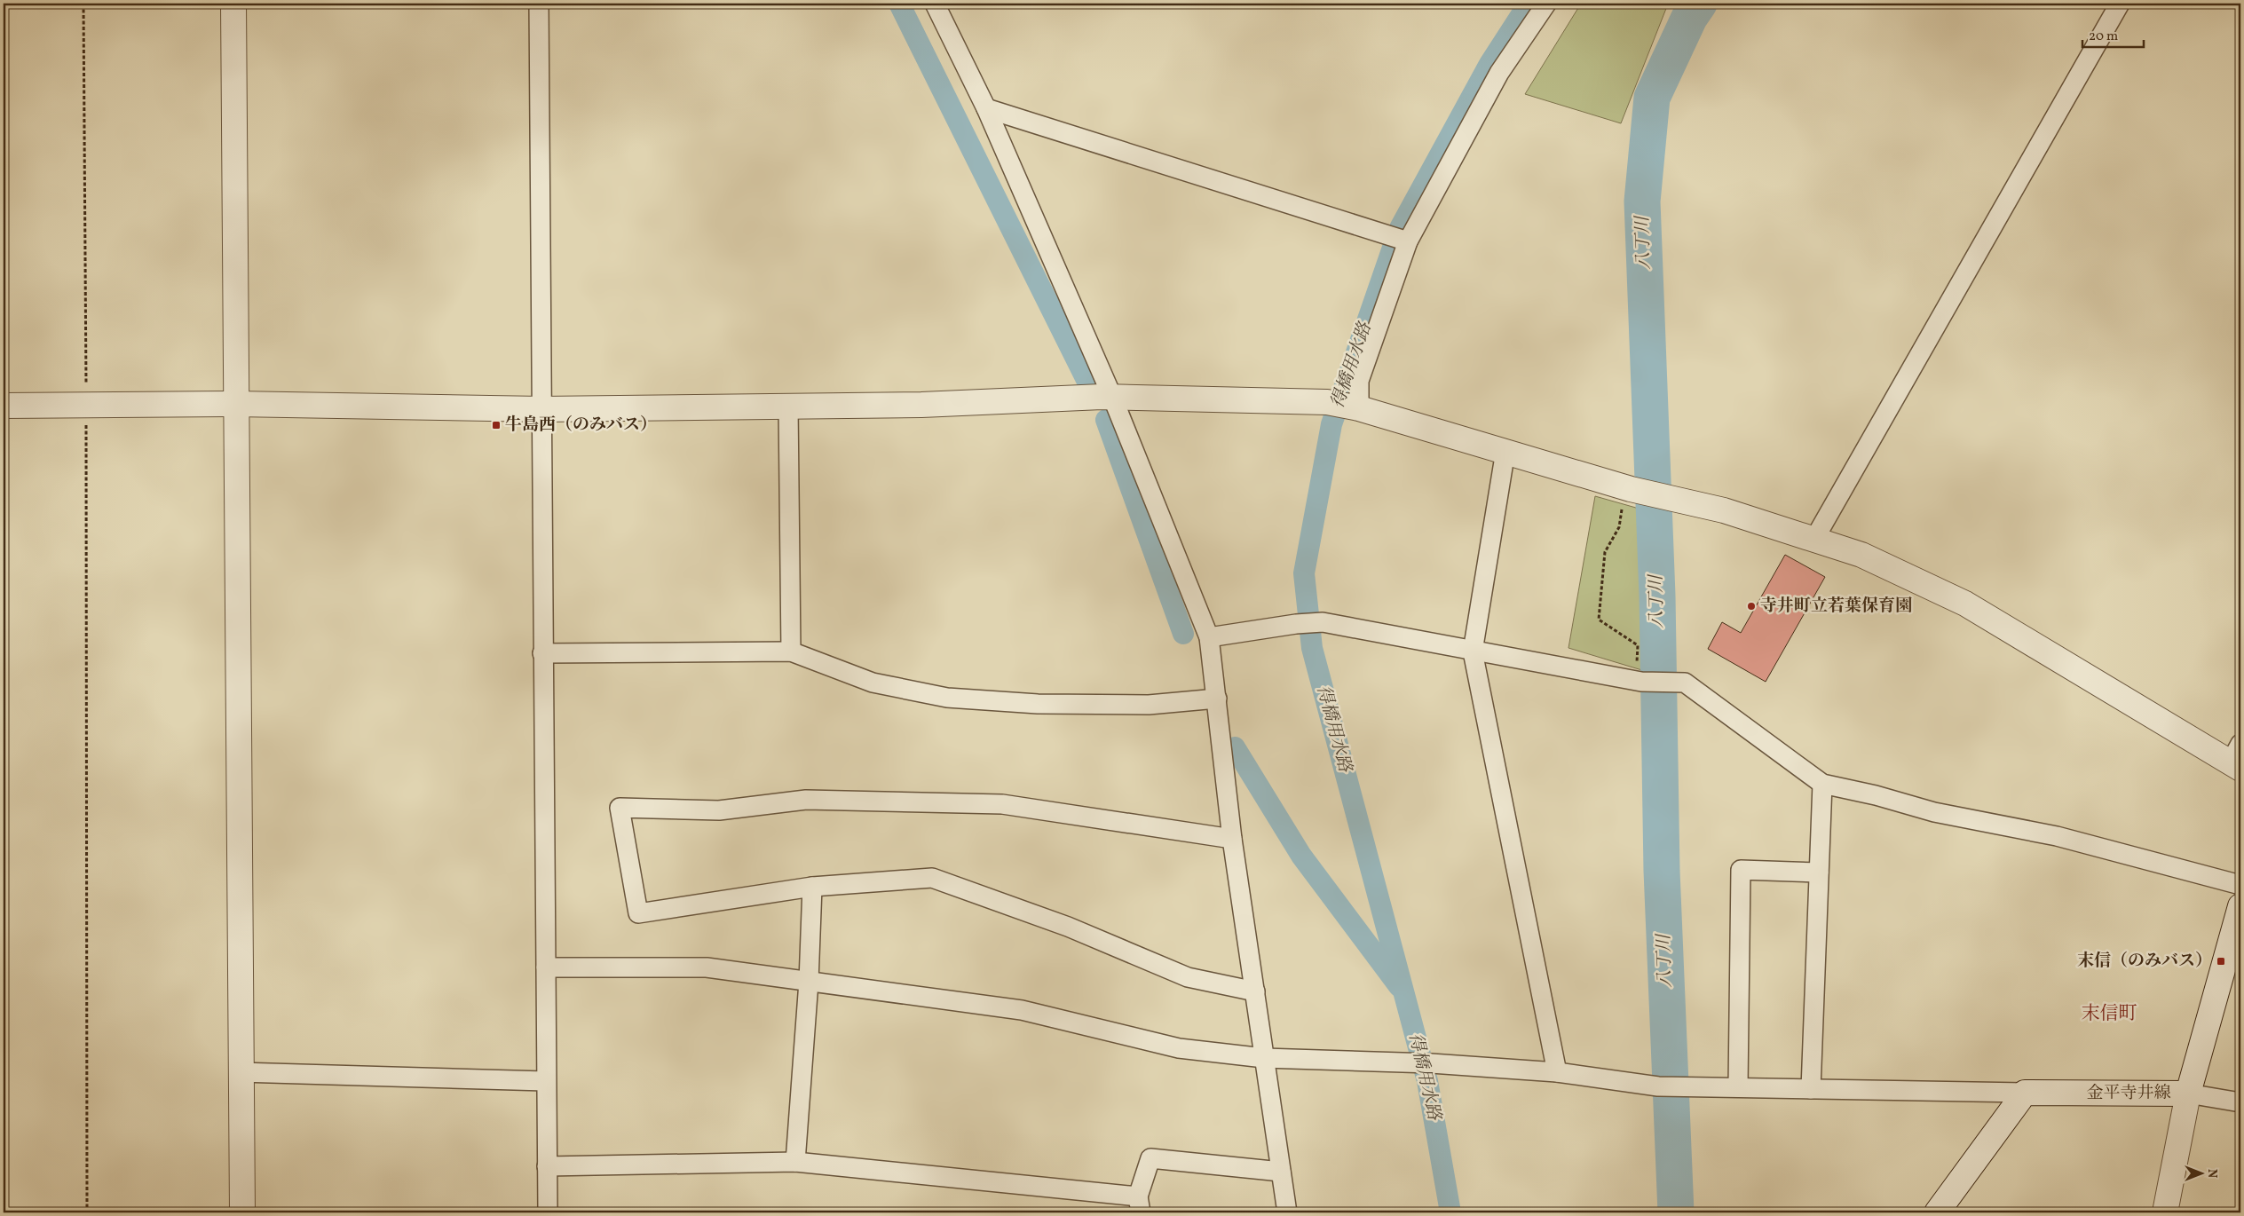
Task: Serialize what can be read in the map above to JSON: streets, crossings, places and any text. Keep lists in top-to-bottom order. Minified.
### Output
{"streets":{"street":["金平寺井線"]},"districts":["末信町"],"water":["八丁川","得橋用水路"],"places":{"transit":["牛島西（のみバス）","末信（のみバス）"],"other":["寺井町立若葉保育園"]},"scale_bar":"20 m","north":"right"}
